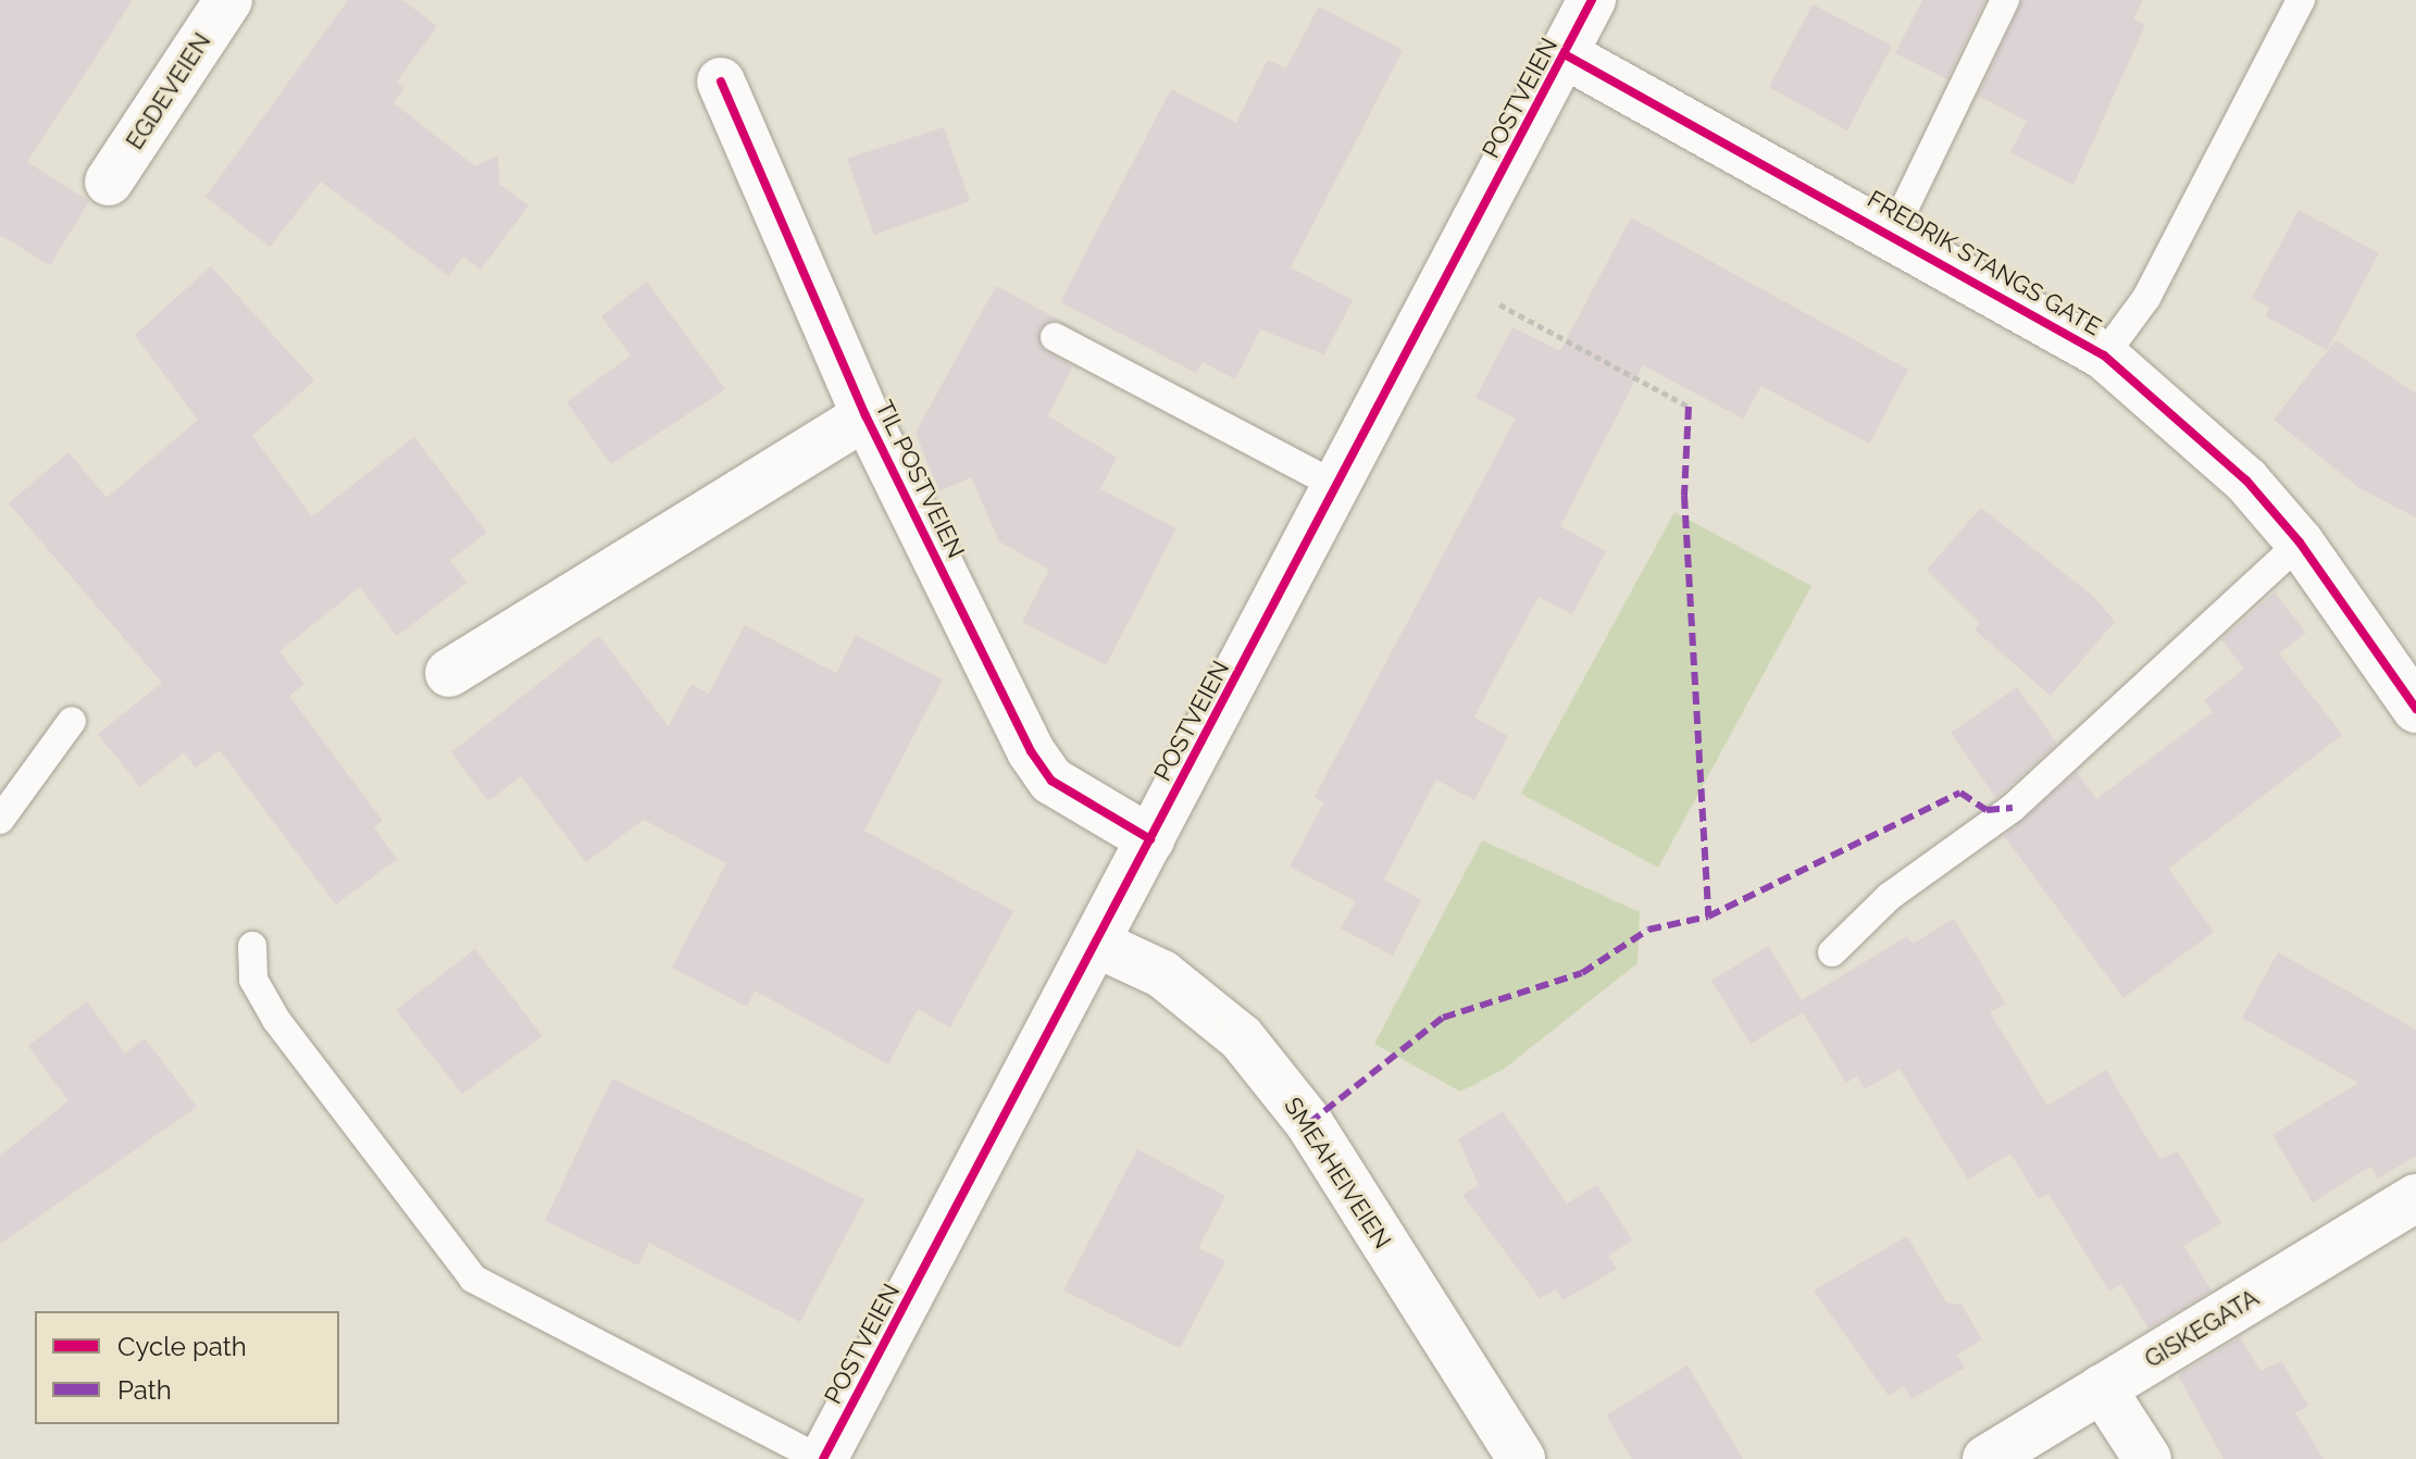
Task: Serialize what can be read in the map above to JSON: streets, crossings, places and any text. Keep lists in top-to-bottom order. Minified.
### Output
{"streets":{"street":["EGDEVEIEN","POSTVEIEN","FREDRIK STANGS GATE","TIL POSTVEIEN","SMEAHEIVEIEN","GISKEGATA"]},"crossings":[["POSTVEIEN","FREDRIK STANGS GATE"],["POSTVEIEN","TIL POSTVEIEN"],["POSTVEIEN","SMEAHEIVEIEN"]],"legend":["Cycle path","Path"]}
